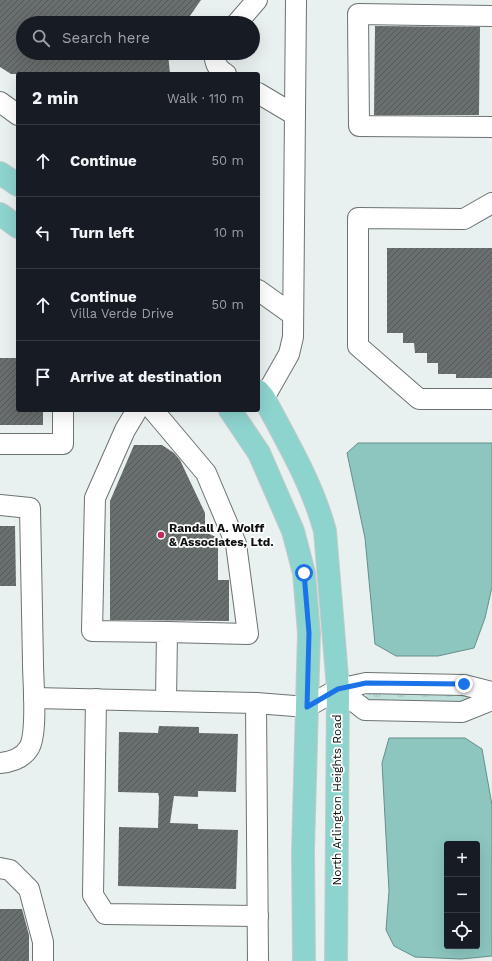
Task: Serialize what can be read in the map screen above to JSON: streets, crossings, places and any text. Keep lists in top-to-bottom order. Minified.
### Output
{"streets":{"main road":["North Arlington Heights Road"]},"places":["Randall A. Wolff & Associates, Ltd."],"page":{"search":"Search here","heading":["2 min","Walk · 110 m"],"list":[["Continue","50 m"],["Turn left","10 m"],["Continue","Villa Verde Drive","50 m"],"Arrive at destination"],"map_buttons":["+","−"]}}
